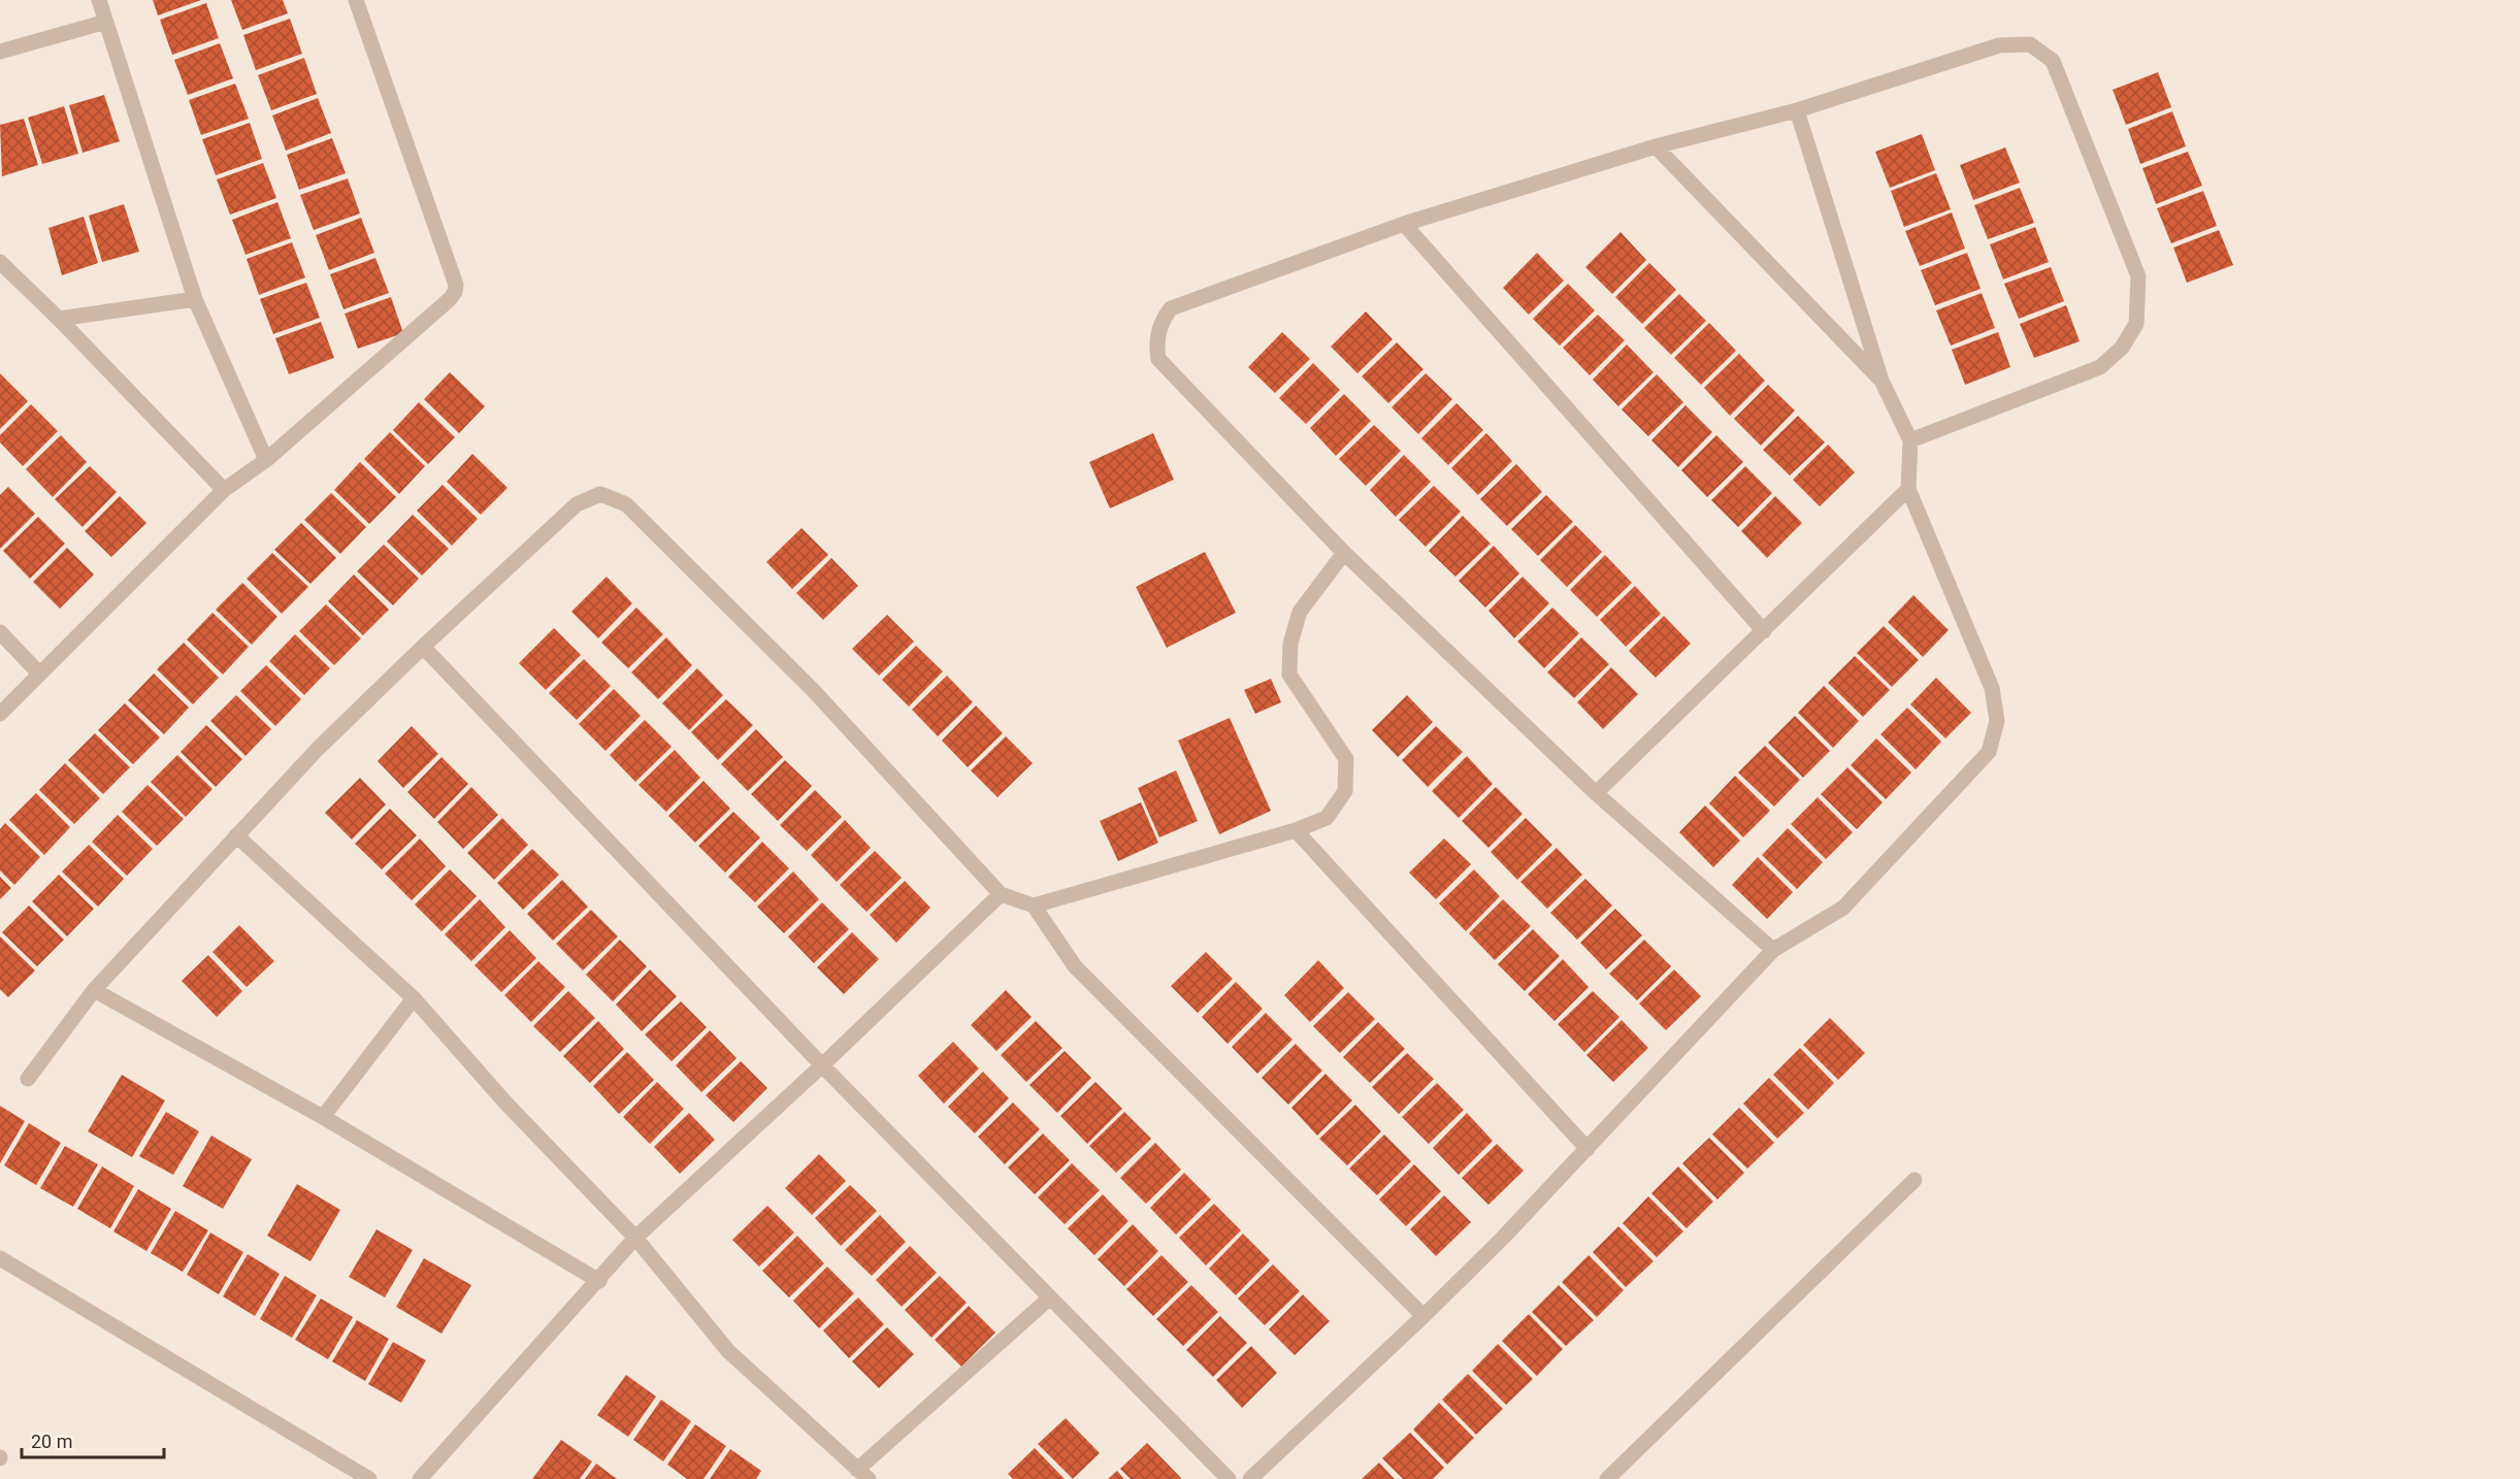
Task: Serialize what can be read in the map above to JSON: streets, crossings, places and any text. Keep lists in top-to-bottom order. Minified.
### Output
{"scale_bar":"20 m"}
